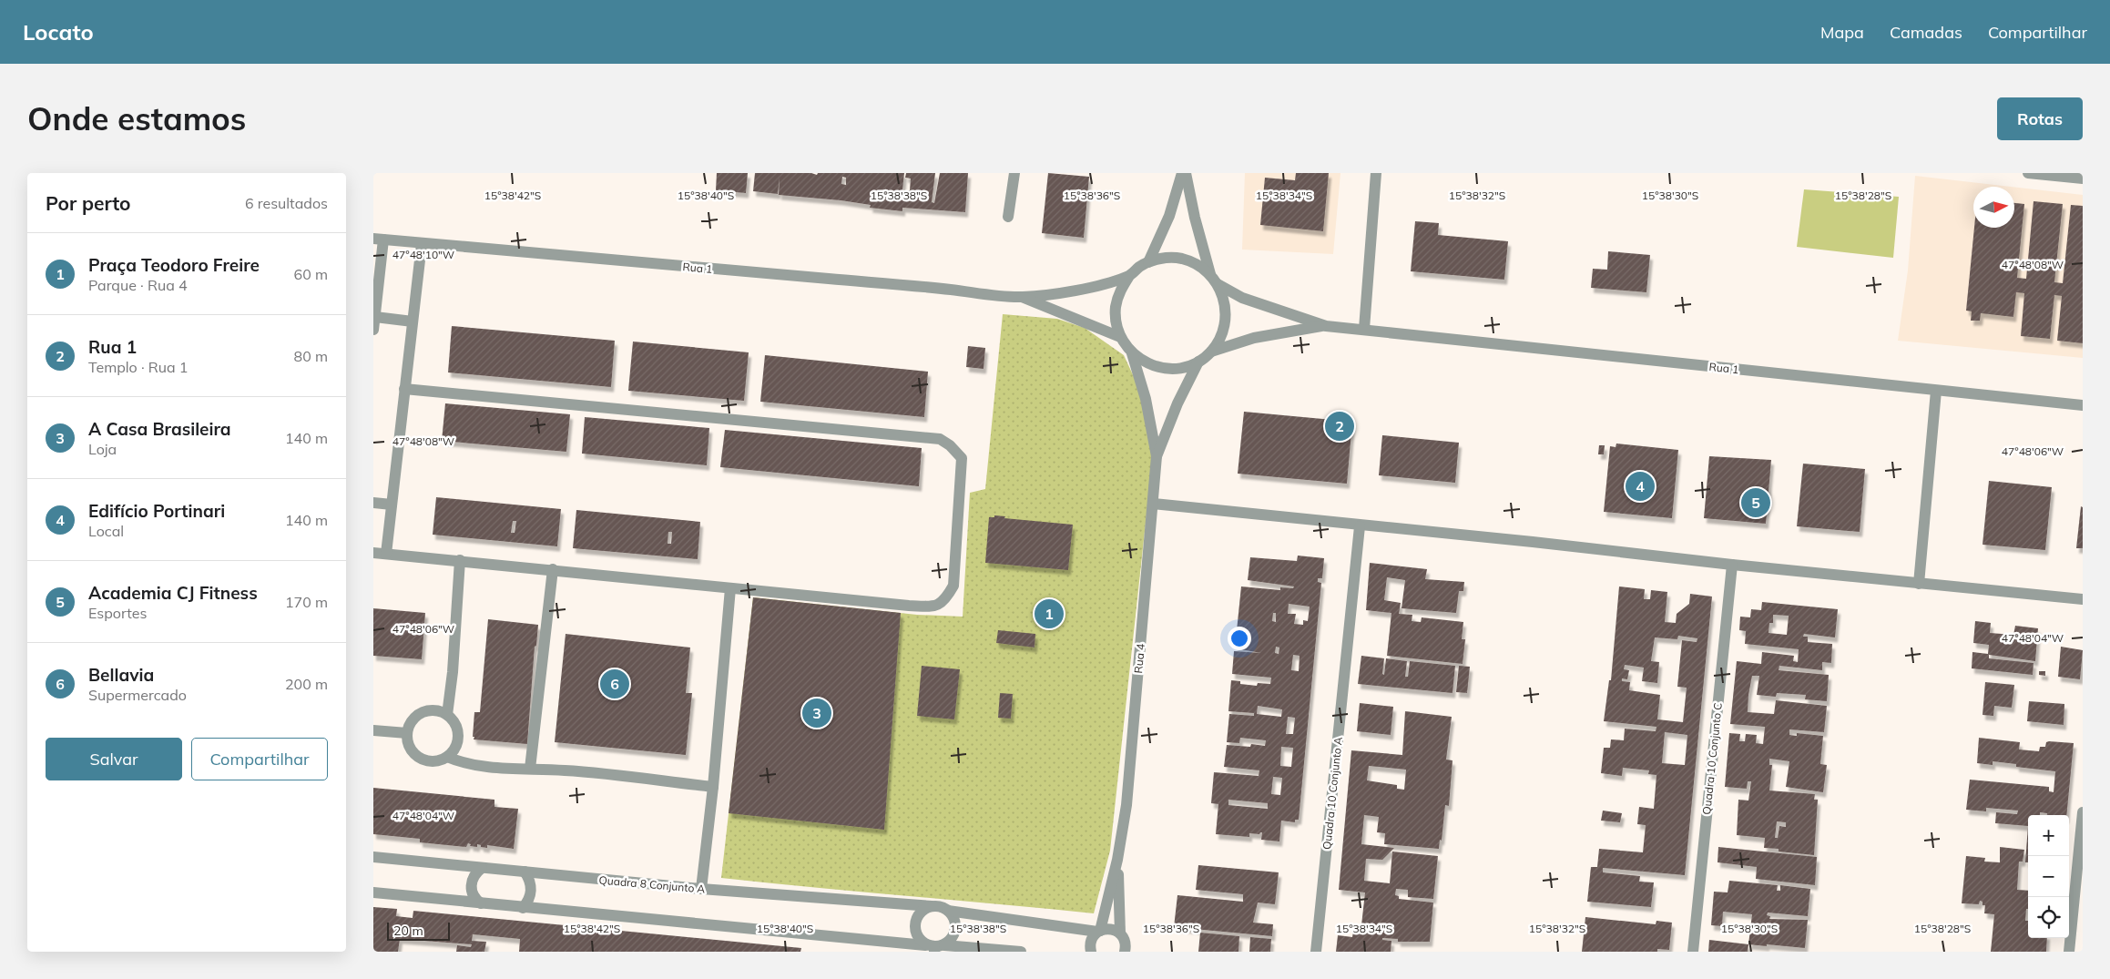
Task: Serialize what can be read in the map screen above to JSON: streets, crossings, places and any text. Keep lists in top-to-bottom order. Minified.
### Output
{"streets":{"street":["Rua 1","Rua 4","Quadra 10 Conjunto C","Quadra 10 Conjunto A","Quadra 8 Conjunto A"]},"scale_bar":"20 m","north":"right","page":{"header":"Locato","nav":["Mapa","Camadas","Compartilhar"],"buttons":["Rotas",["Salvar","Compartilhar"]],"title":"Onde estamos","heading":["Por perto","6 resultados"],"list":[{"mark":"1","name":"Praça Teodoro Freire","note":"Parque · Rua 4","value":"60 m"},{"mark":"2","name":"Rua 1","note":"Templo · Rua 1","value":"80 m"},{"mark":"3","name":"A Casa Brasileira","note":"Loja","value":"140 m"},{"mark":"4","name":"Edifício Portinari","note":"Local","value":"140 m"},{"mark":"5","name":"Academia CJ Fitness","note":"Esportes","value":"170 m"},{"mark":"6","name":"Bellavia","note":"Supermercado","value":"200 m"}],"pins":["2","4","5","1","6","3"],"map_buttons":["+","−"],"scale":"20 m"},"coordinates":["15°38'42\"S","15°38'40\"S","15°38'38\"S","15°38'36\"S","15°38'34\"S","15°38'32\"S","15°38'30\"S","15°38'28\"S","47°48'10\"W","47°48'08\"W","47°48'06\"W","47°48'04\"W"]}
